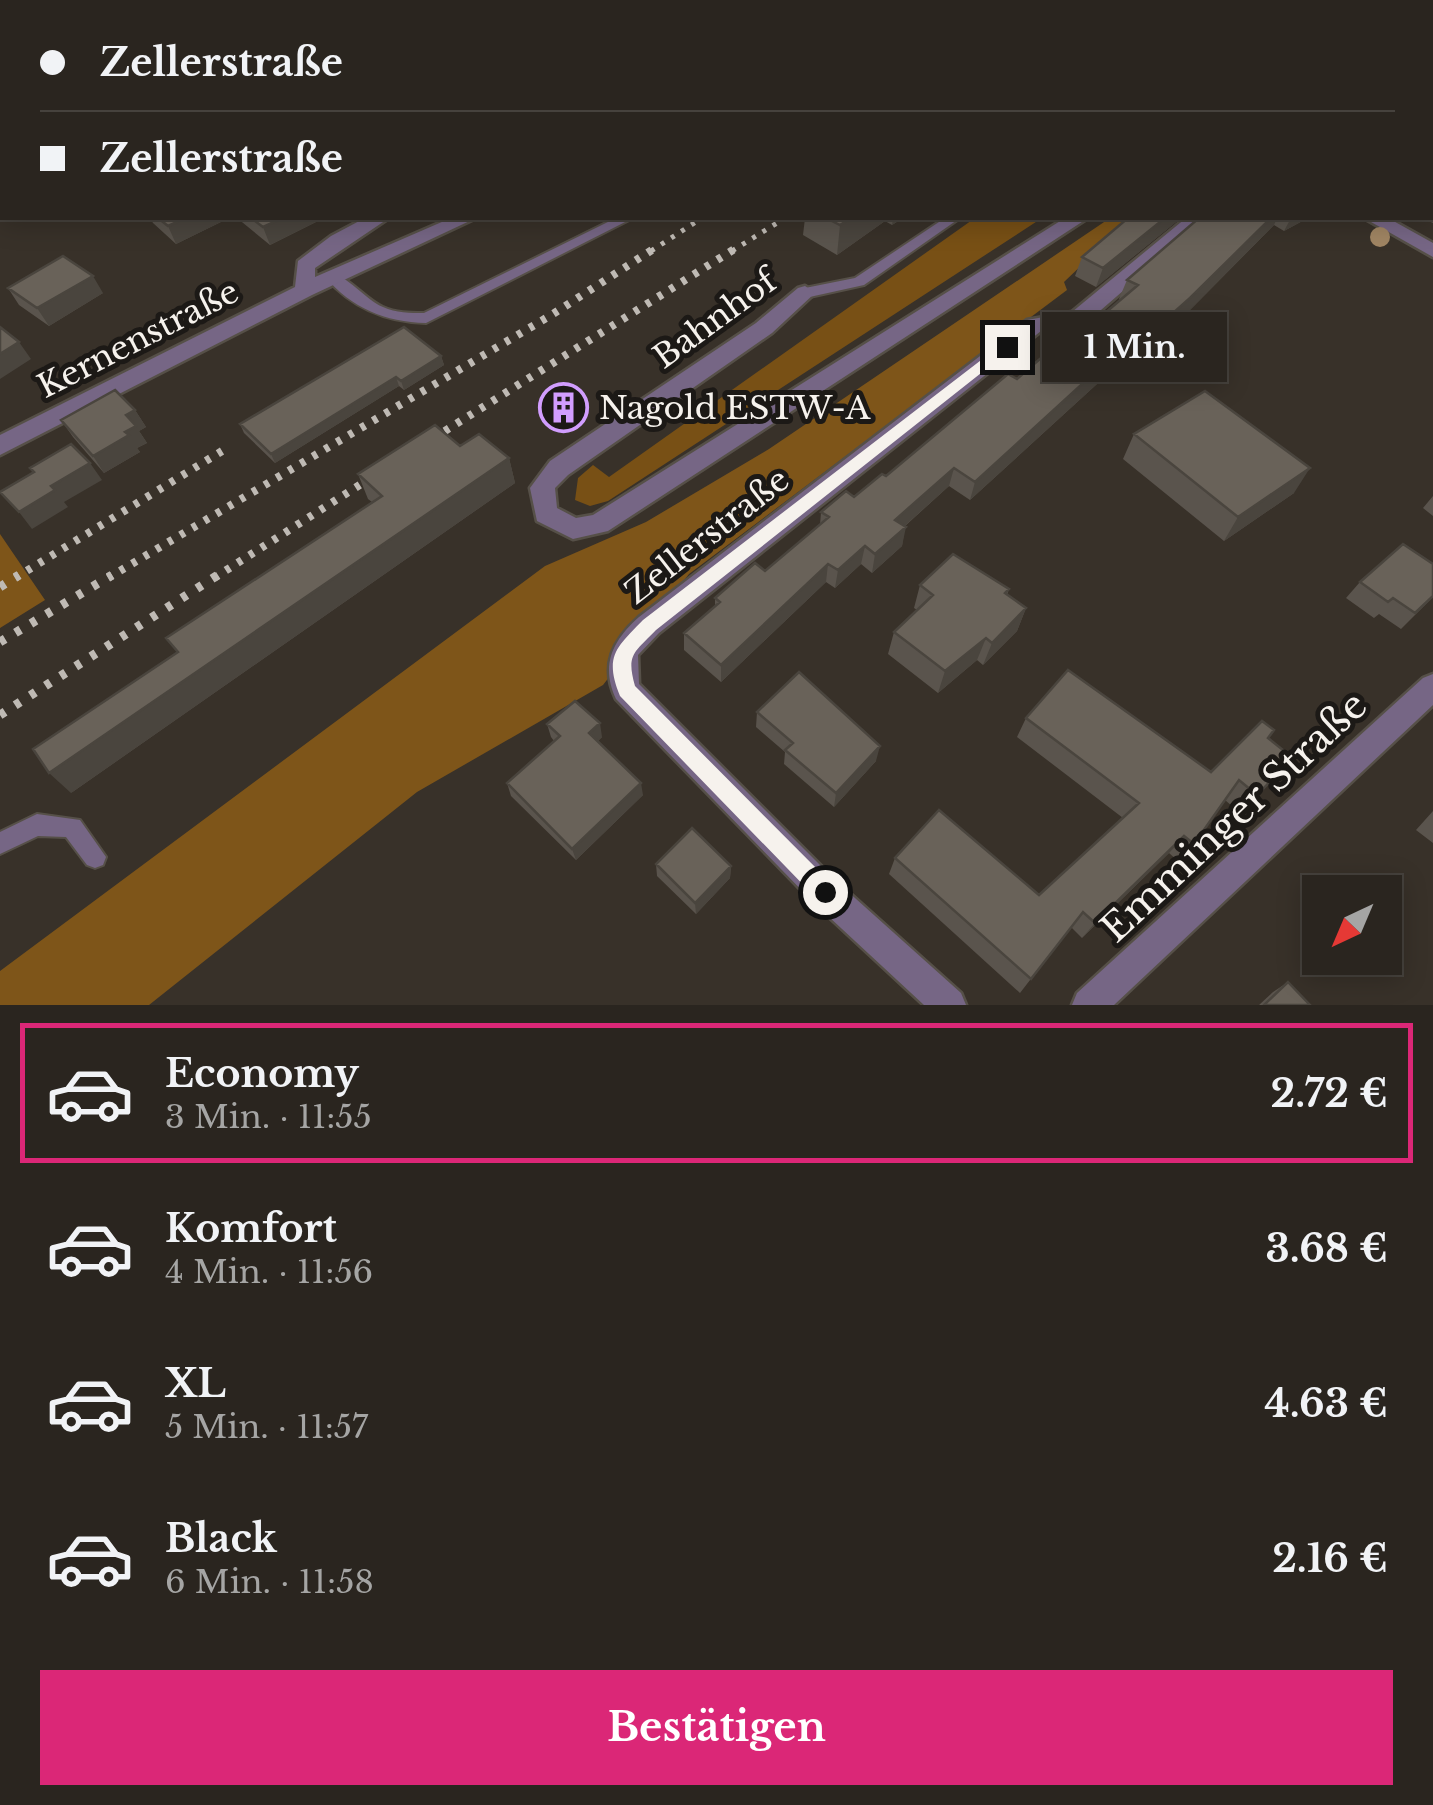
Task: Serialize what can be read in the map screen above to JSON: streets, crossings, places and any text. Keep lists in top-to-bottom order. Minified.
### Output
{"streets":{"street":["Bahnhof","Kernenstraße","Zellerstraße","Emminger Straße"]},"places":{"building":["Nagold ESTW-A"]},"north":"bottom left","page":{"banner":["Zellerstraße","Zellerstraße"],"bubble":"1 Min.","list":[{"name":"Economy","note":"3 Min. · 11:55","value":"2.72 €"},{"name":"Komfort","note":"4 Min. · 11:56","value":"3.68 €"},{"name":"XL","note":"5 Min. · 11:57","value":"4.63 €"},{"name":"Black","note":"6 Min. · 11:58","value":"2.16 €"}],"buttons":"Bestätigen"}}
